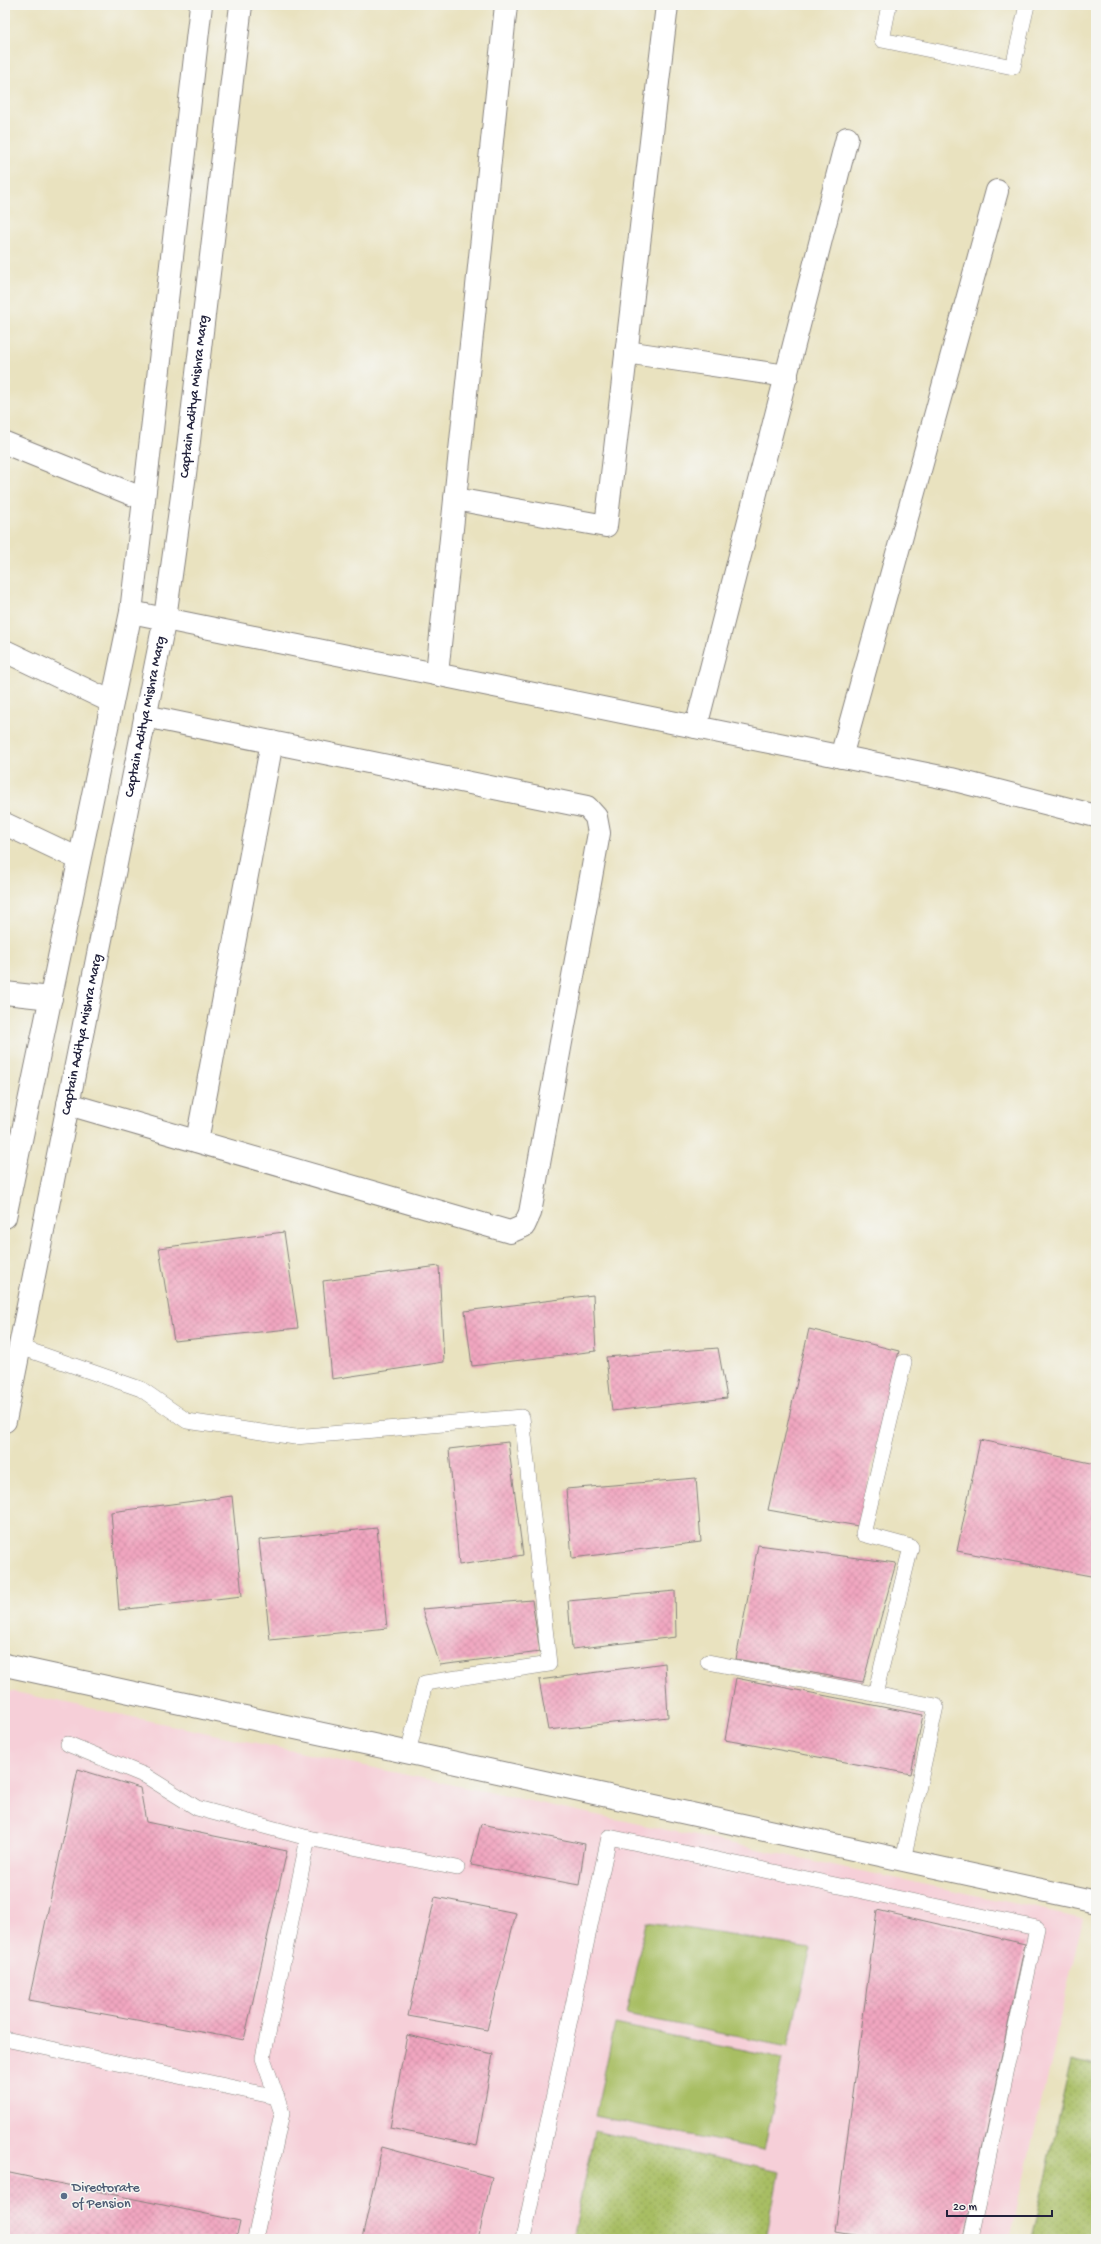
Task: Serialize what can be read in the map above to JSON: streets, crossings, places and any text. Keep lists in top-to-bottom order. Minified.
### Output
{"streets":{"street":["Captain Aditya Mishra Marg"]},"places":["Directorate of Pension"],"scale_bar":"20 m"}
